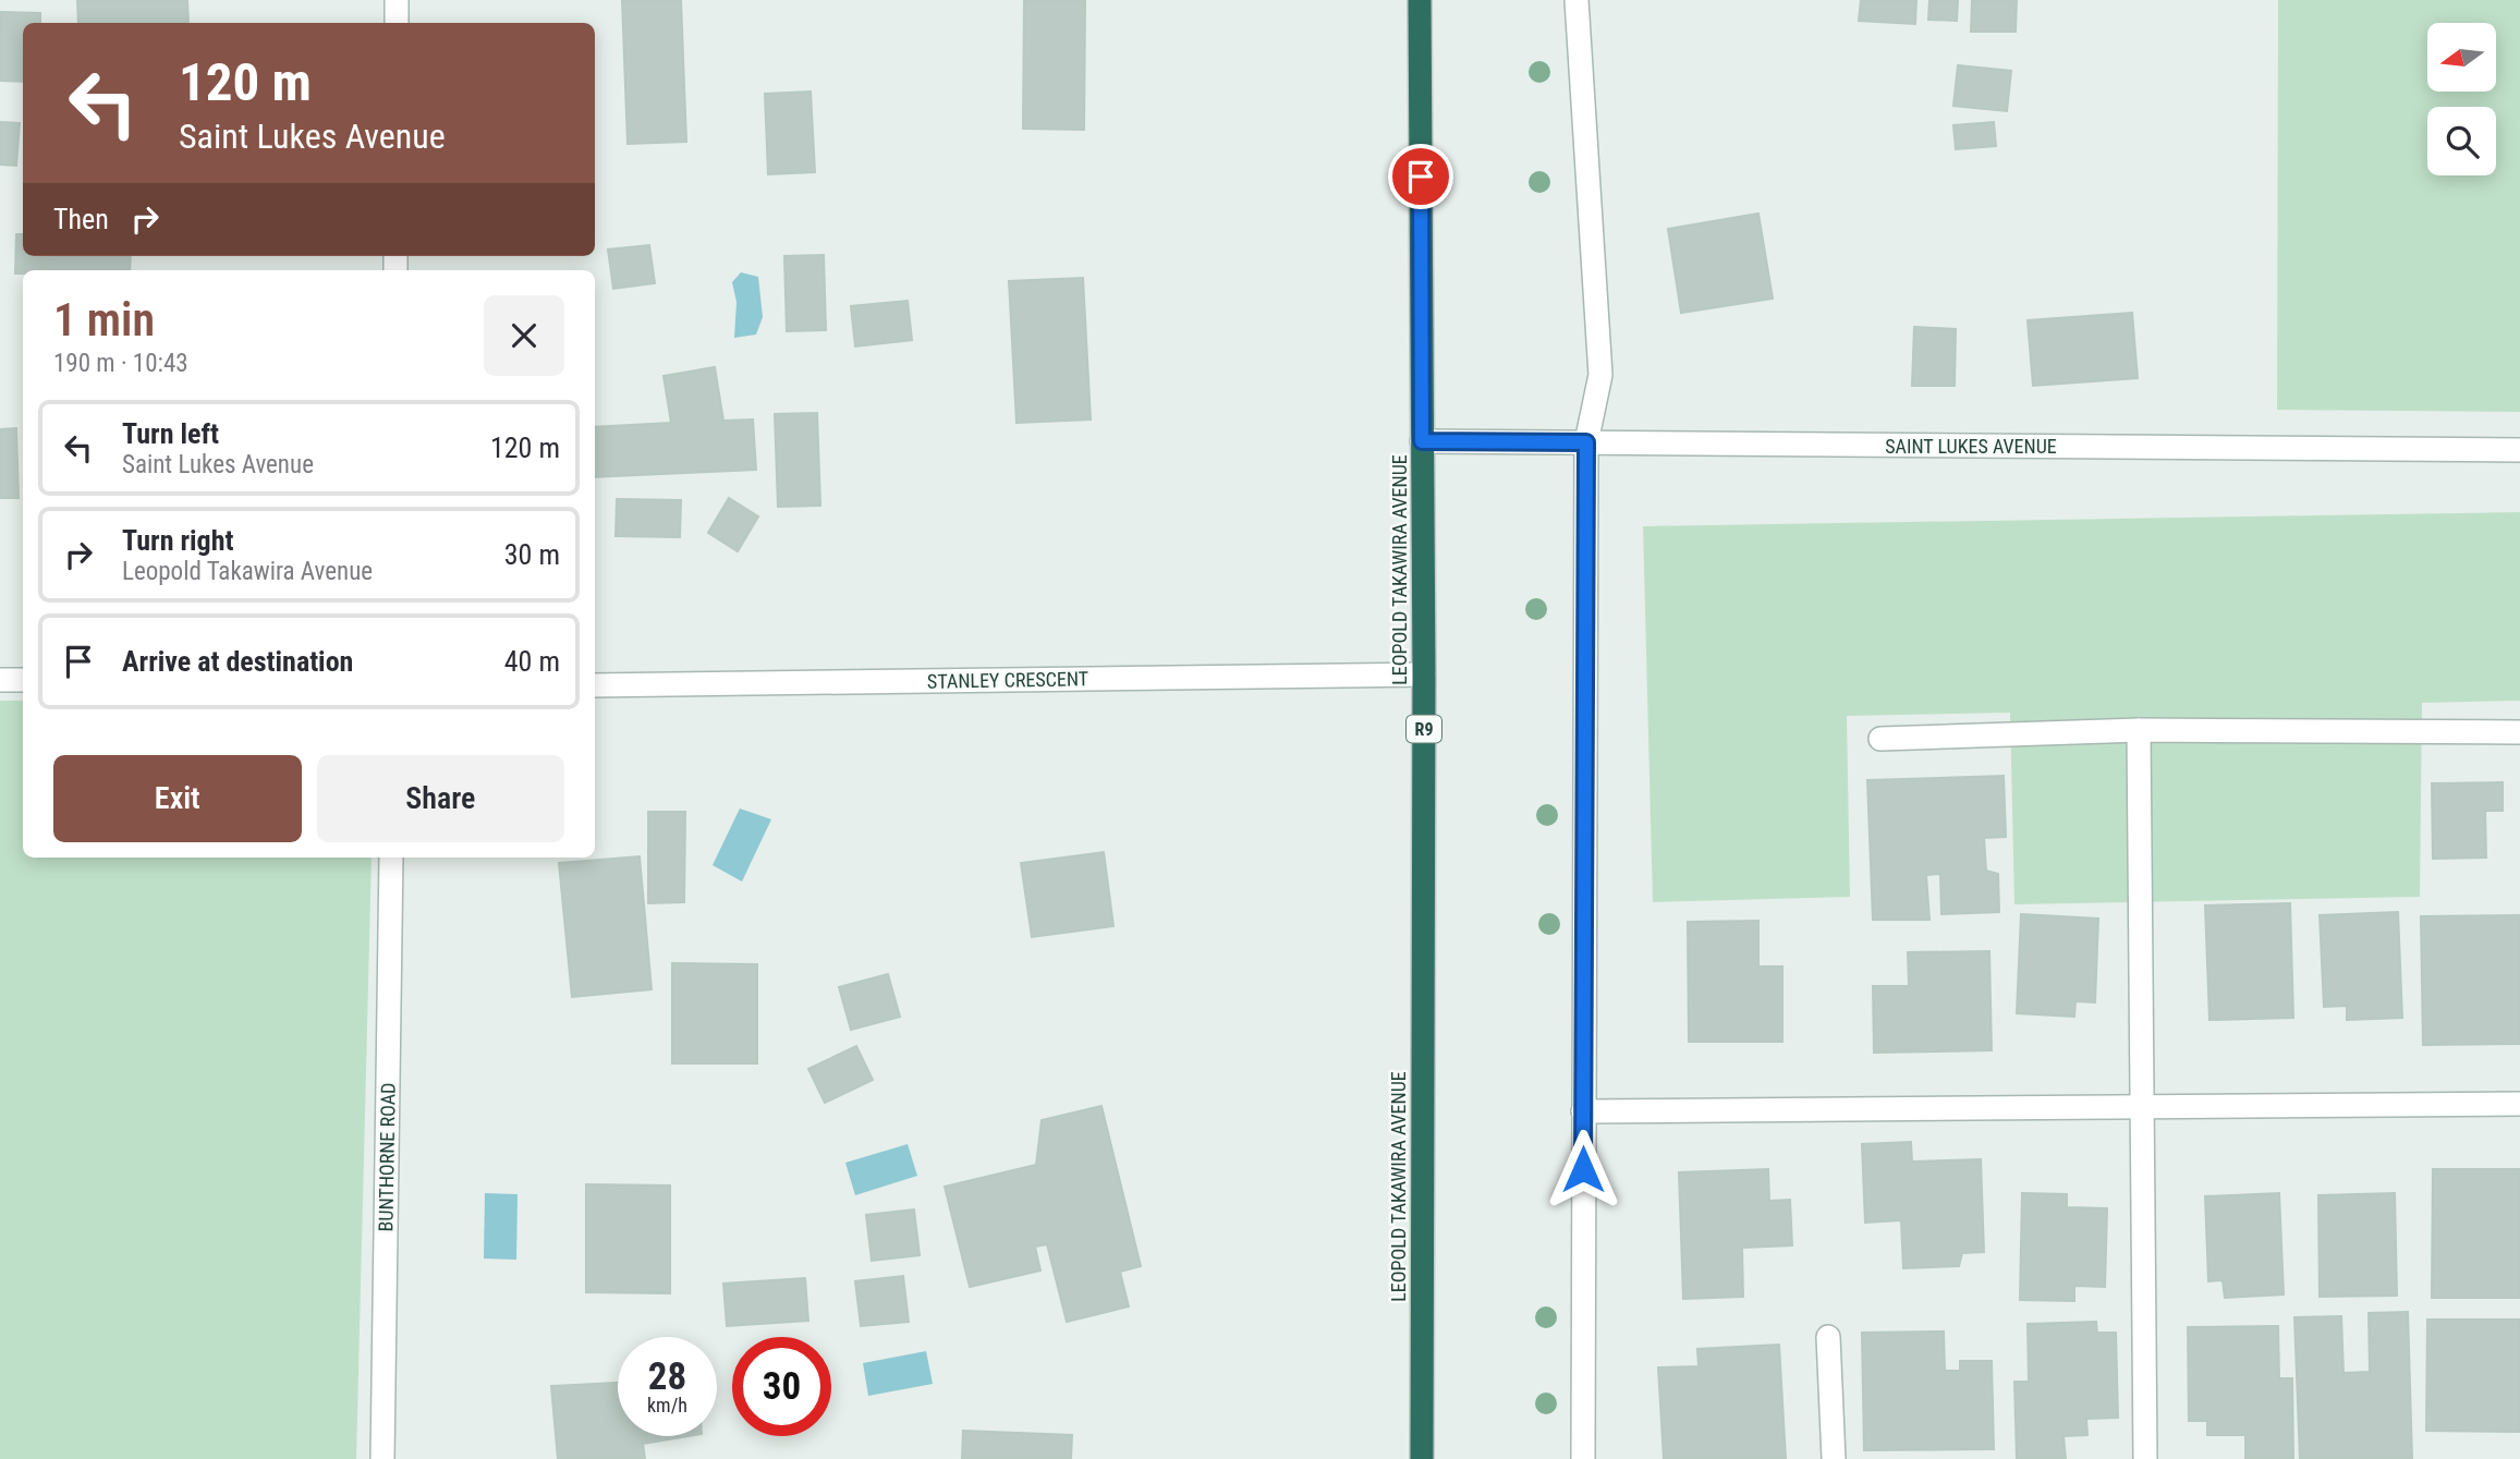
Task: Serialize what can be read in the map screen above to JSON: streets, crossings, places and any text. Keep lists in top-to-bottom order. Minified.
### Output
{"streets":{"highway":["LEOPOLD TAKAWIRA AVENUE","R9"],"street":["SAINT LUKES AVENUE","STANLEY CRESCENT","BUNTHORNE ROAD"]},"crossings":[["SAINT LUKES AVENUE","LEOPOLD TAKAWIRA AVENUE"],["LEOPOLD TAKAWIRA AVENUE","STANLEY CRESCENT"]],"north":"left","page":{"turn":["120 m","Saint Lukes Avenue"],"then":"Then","heading":["1 min","190 m · 10:43"],"list":[{"name":"Turn left","note":"Saint Lukes Avenue","value":"120 m"},{"name":"Turn right","note":"Leopold Takawira Avenue","value":"30 m"},{"name":"Arrive at destination","value":"40 m"}],"buttons":["Exit","Share"],"speed":"28 km/h","limit":"30"}}
